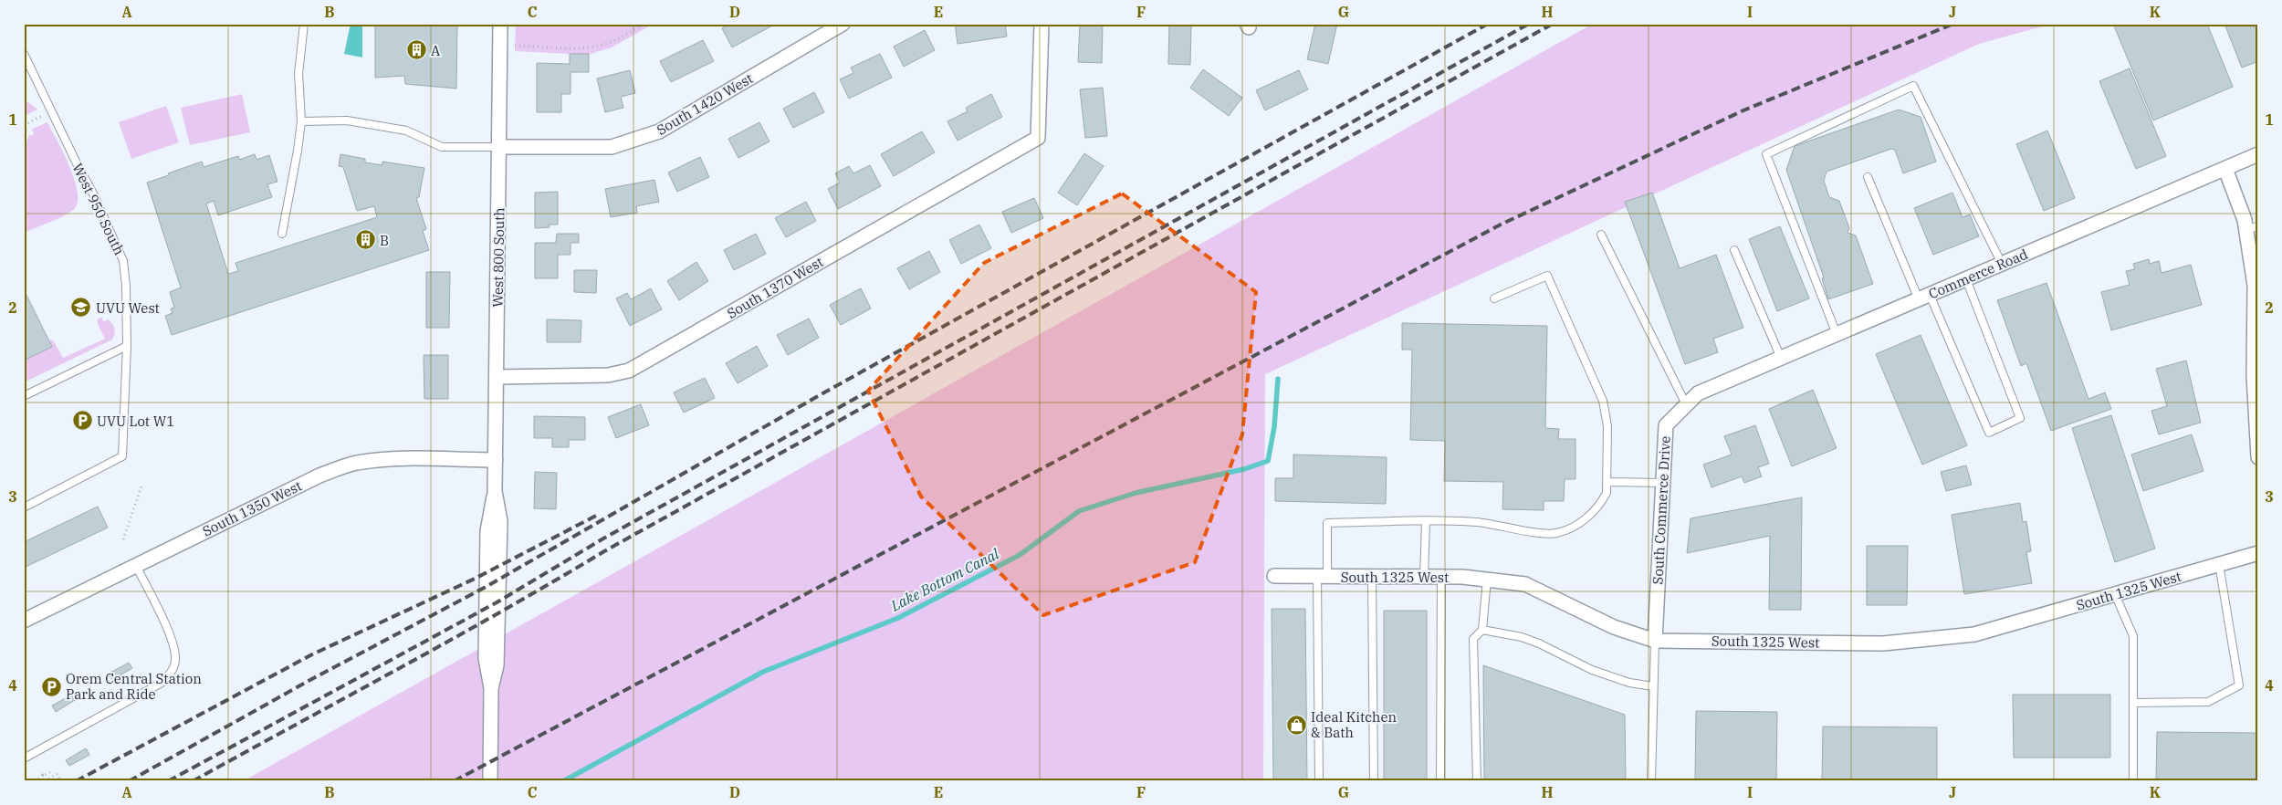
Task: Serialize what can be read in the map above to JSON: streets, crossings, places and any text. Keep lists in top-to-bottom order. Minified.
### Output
{"streets":{"street":["South 1420 West","West 800 South","Commerce Road","South 1370 West","South 1350 West","South Commerce Drive","South 1325 West"],"lane":["West 950 South"]},"crossings":[["South 1420 West","West 800 South"],["West 800 South","South 1370 West"],["West 800 South","South 1350 West"],["Commerce Road","South Commerce Drive"],["South Commerce Drive","South 1325 West"]],"water":["Lake Bottom Canal"],"places":{"building":["A","B"],"school or university":["UVU West"],"parking":["UVU Lot W1","Orem Central Station Park and Ride"],"shop":["Ideal Kitchen & Bath"]},"grid":{"columns":["A","B","C","D","E","F","G","H","I","J","K"],"rows":["1","2","3","4"]}}
